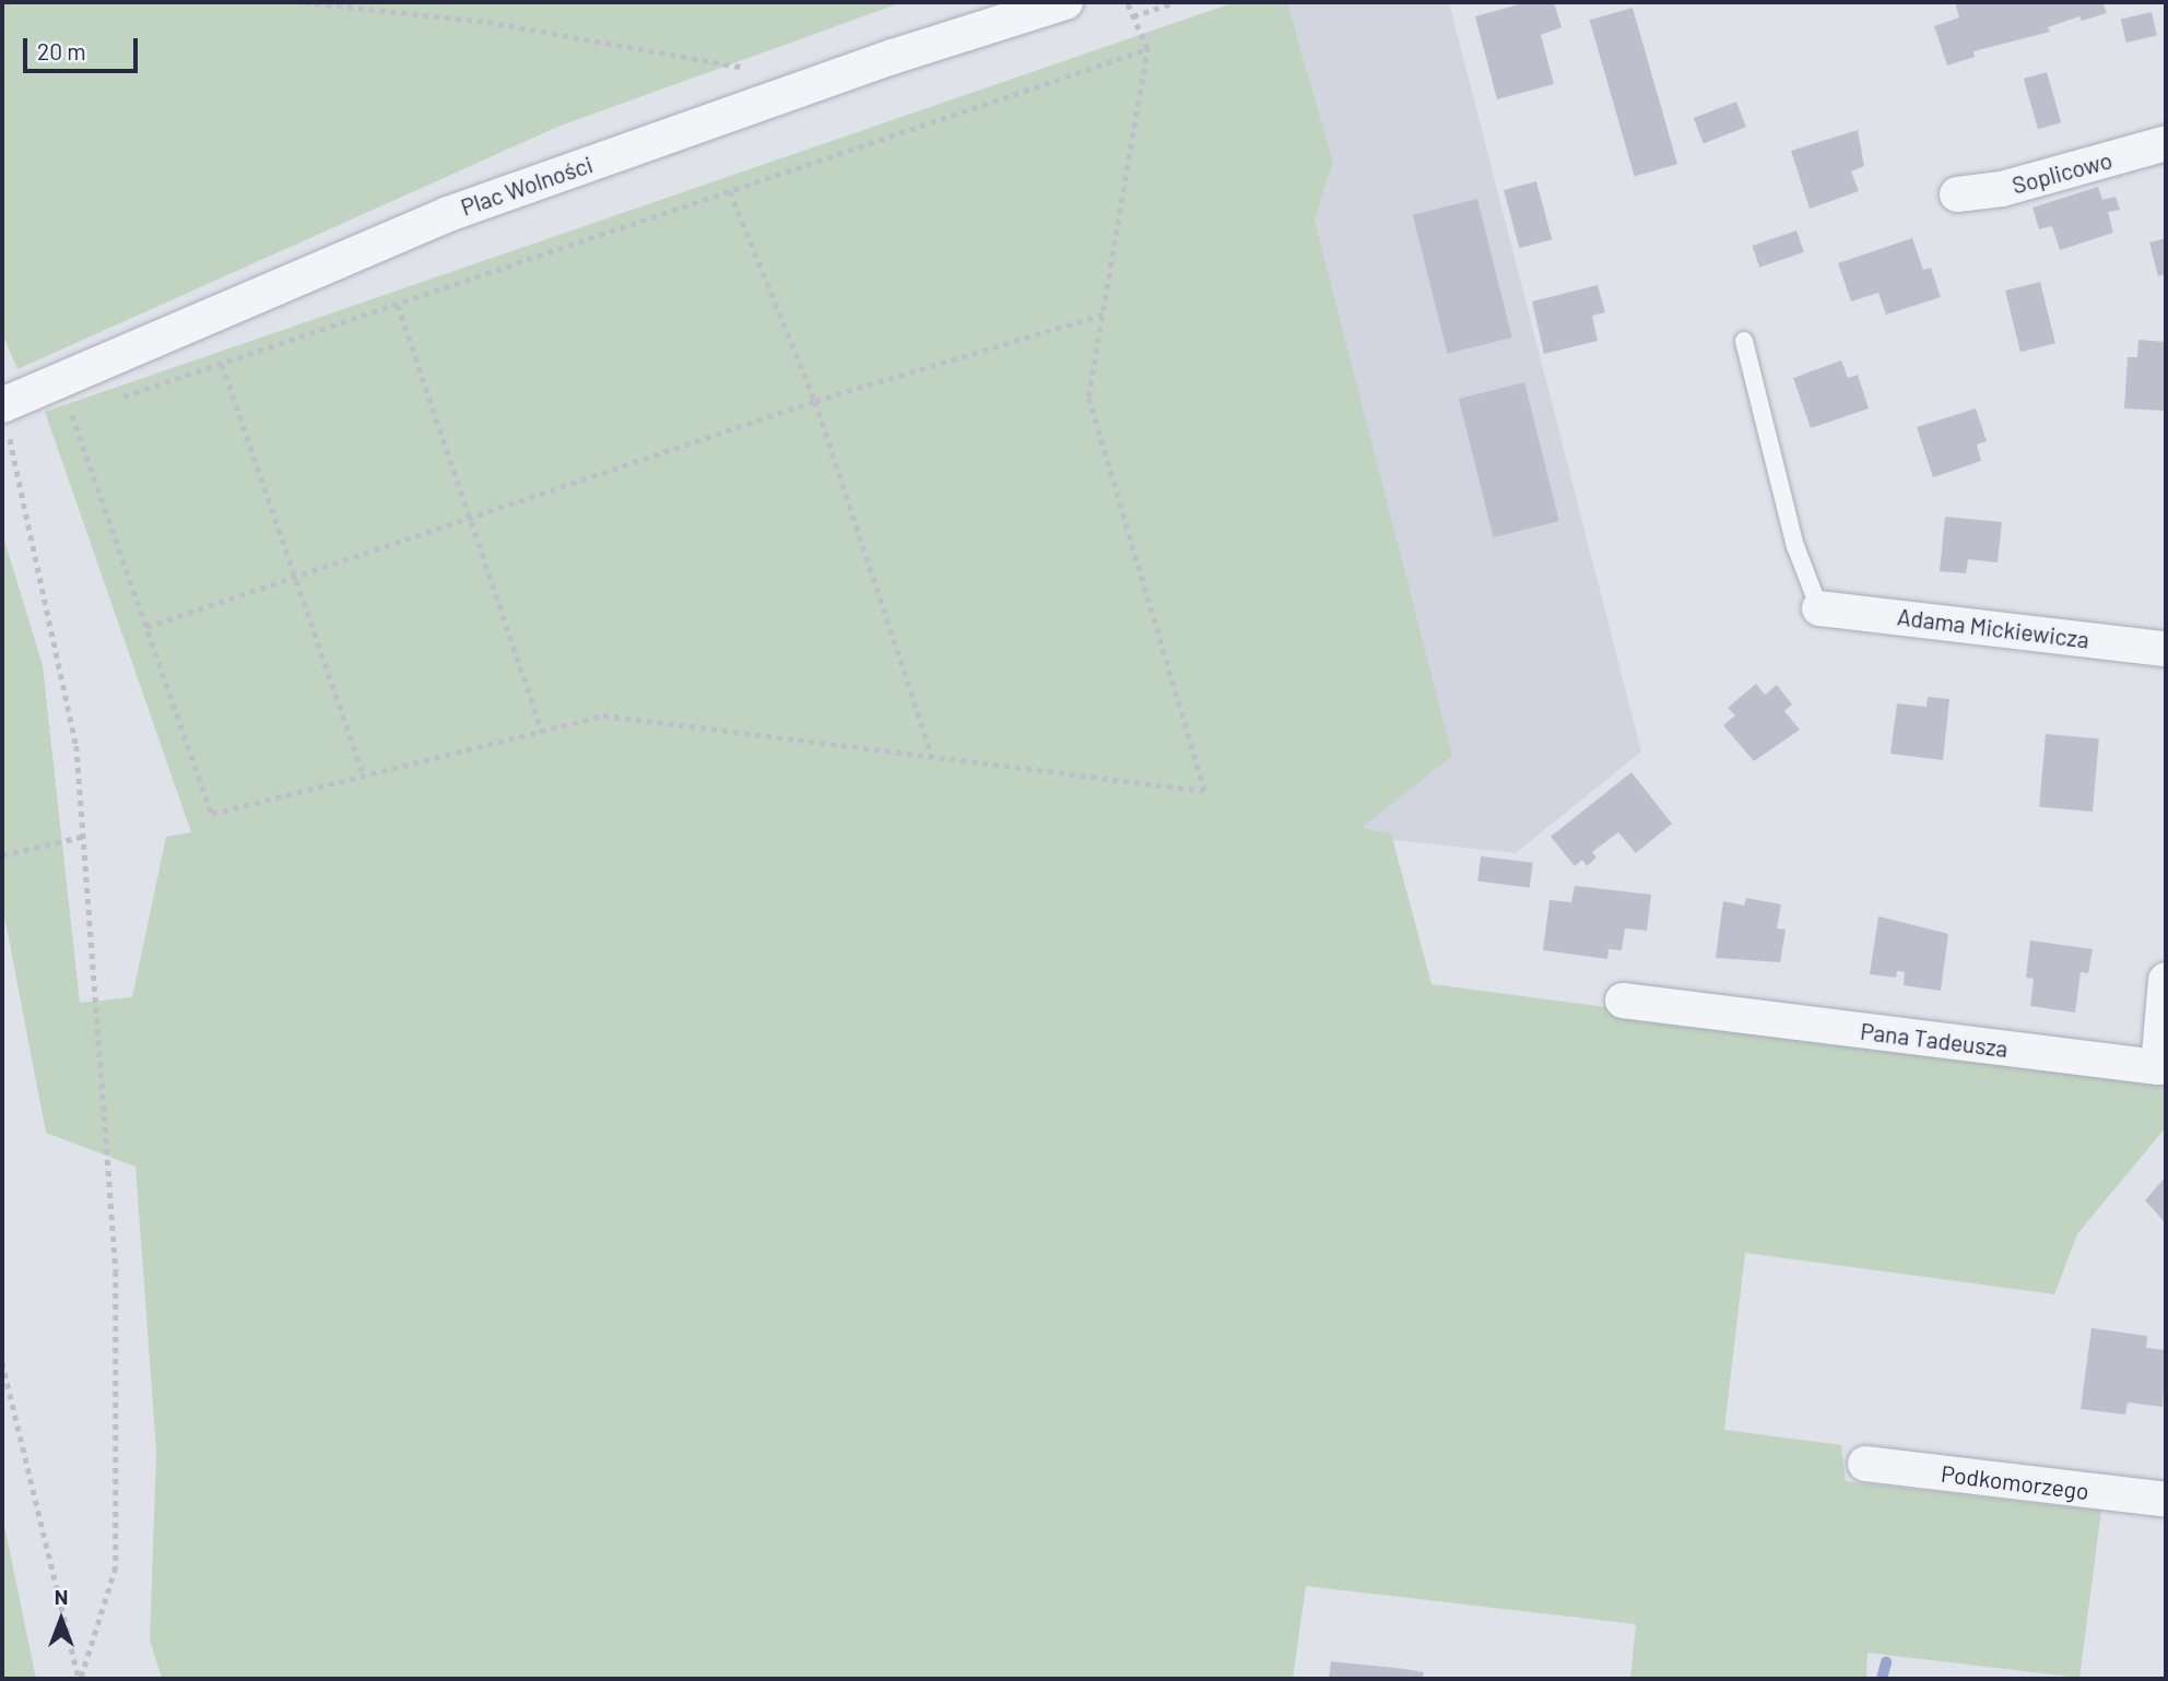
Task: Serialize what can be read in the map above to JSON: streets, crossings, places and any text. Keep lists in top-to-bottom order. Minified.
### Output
{"streets":{"street":["Soplicowo","Plac Wolności","Adama Mickiewicza","Pana Tadeusza","Podkomorzego"]},"scale_bar":"20 m","north":"top"}
